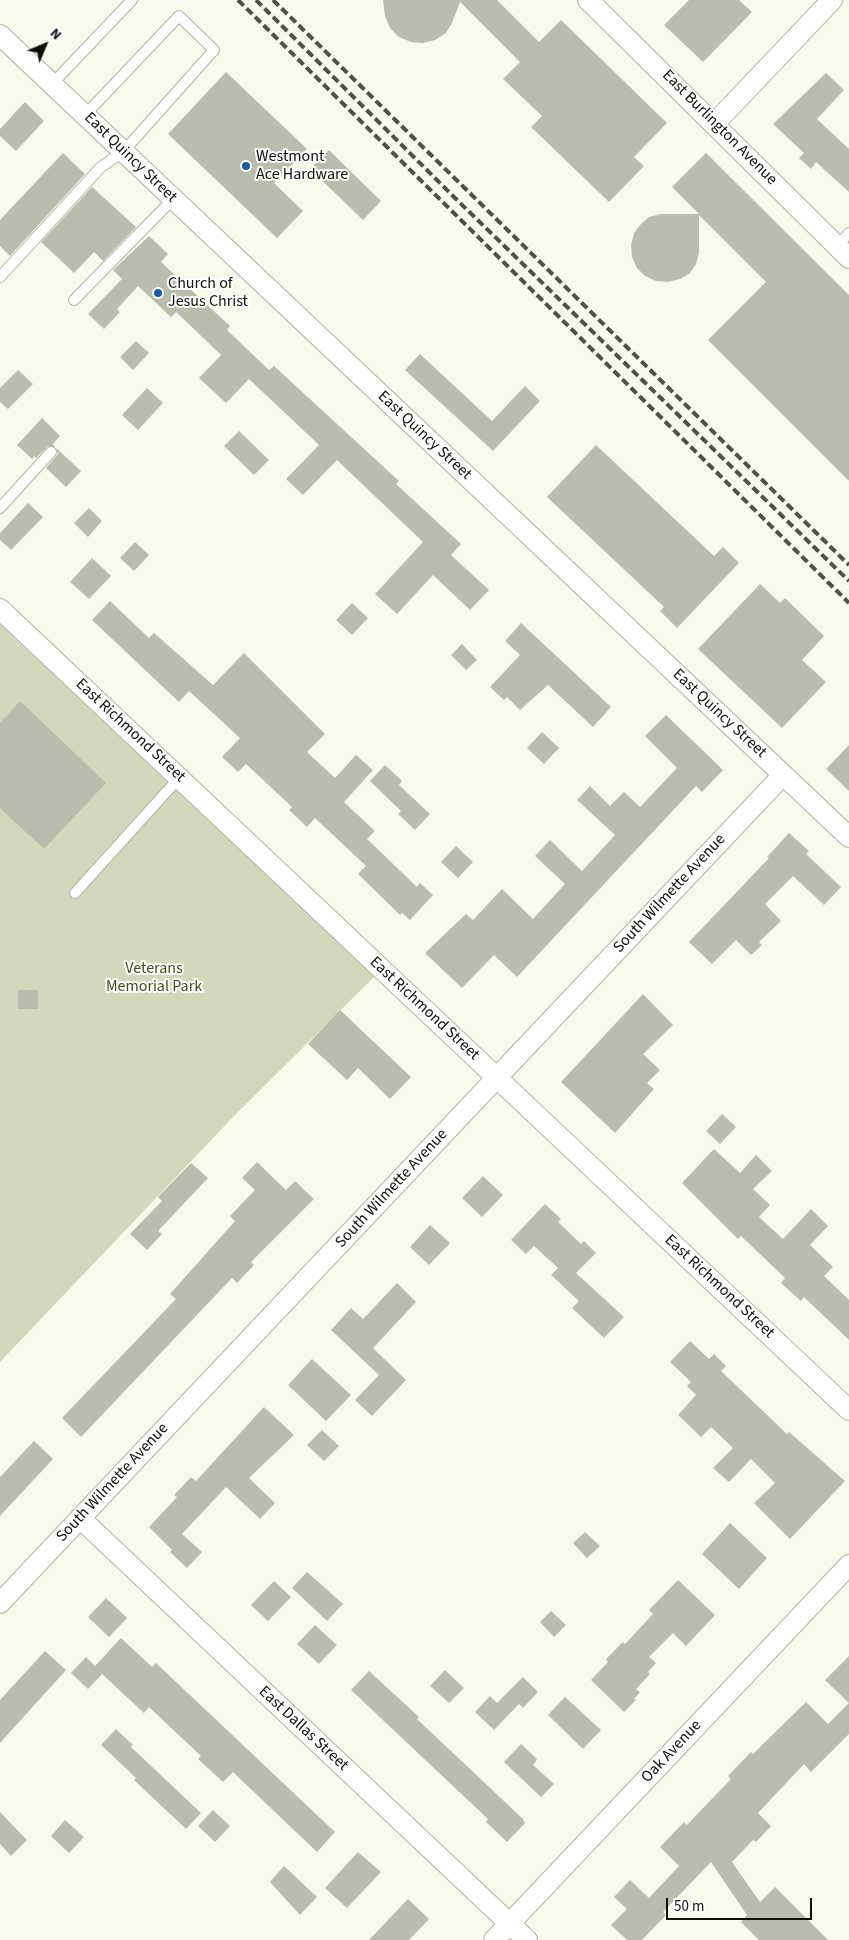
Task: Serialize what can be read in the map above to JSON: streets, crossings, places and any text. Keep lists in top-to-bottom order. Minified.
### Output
{"streets":{"street":["East Burlington Avenue","East Quincy Street","East Richmond Street","South Wilmette Avenue","East Dallas Street","Oak Avenue"]},"crossings":[["East Quincy Street","South Wilmette Avenue"],["East Richmond Street","South Wilmette Avenue"],["South Wilmette Avenue","East Dallas Street"],["East Dallas Street","Oak Avenue"]],"parks":["Veterans Memorial Park"],"places":["Westmont Ace Hardware","Church of Jesus Christ"],"scale_bar":"50 m","north":"top right"}
